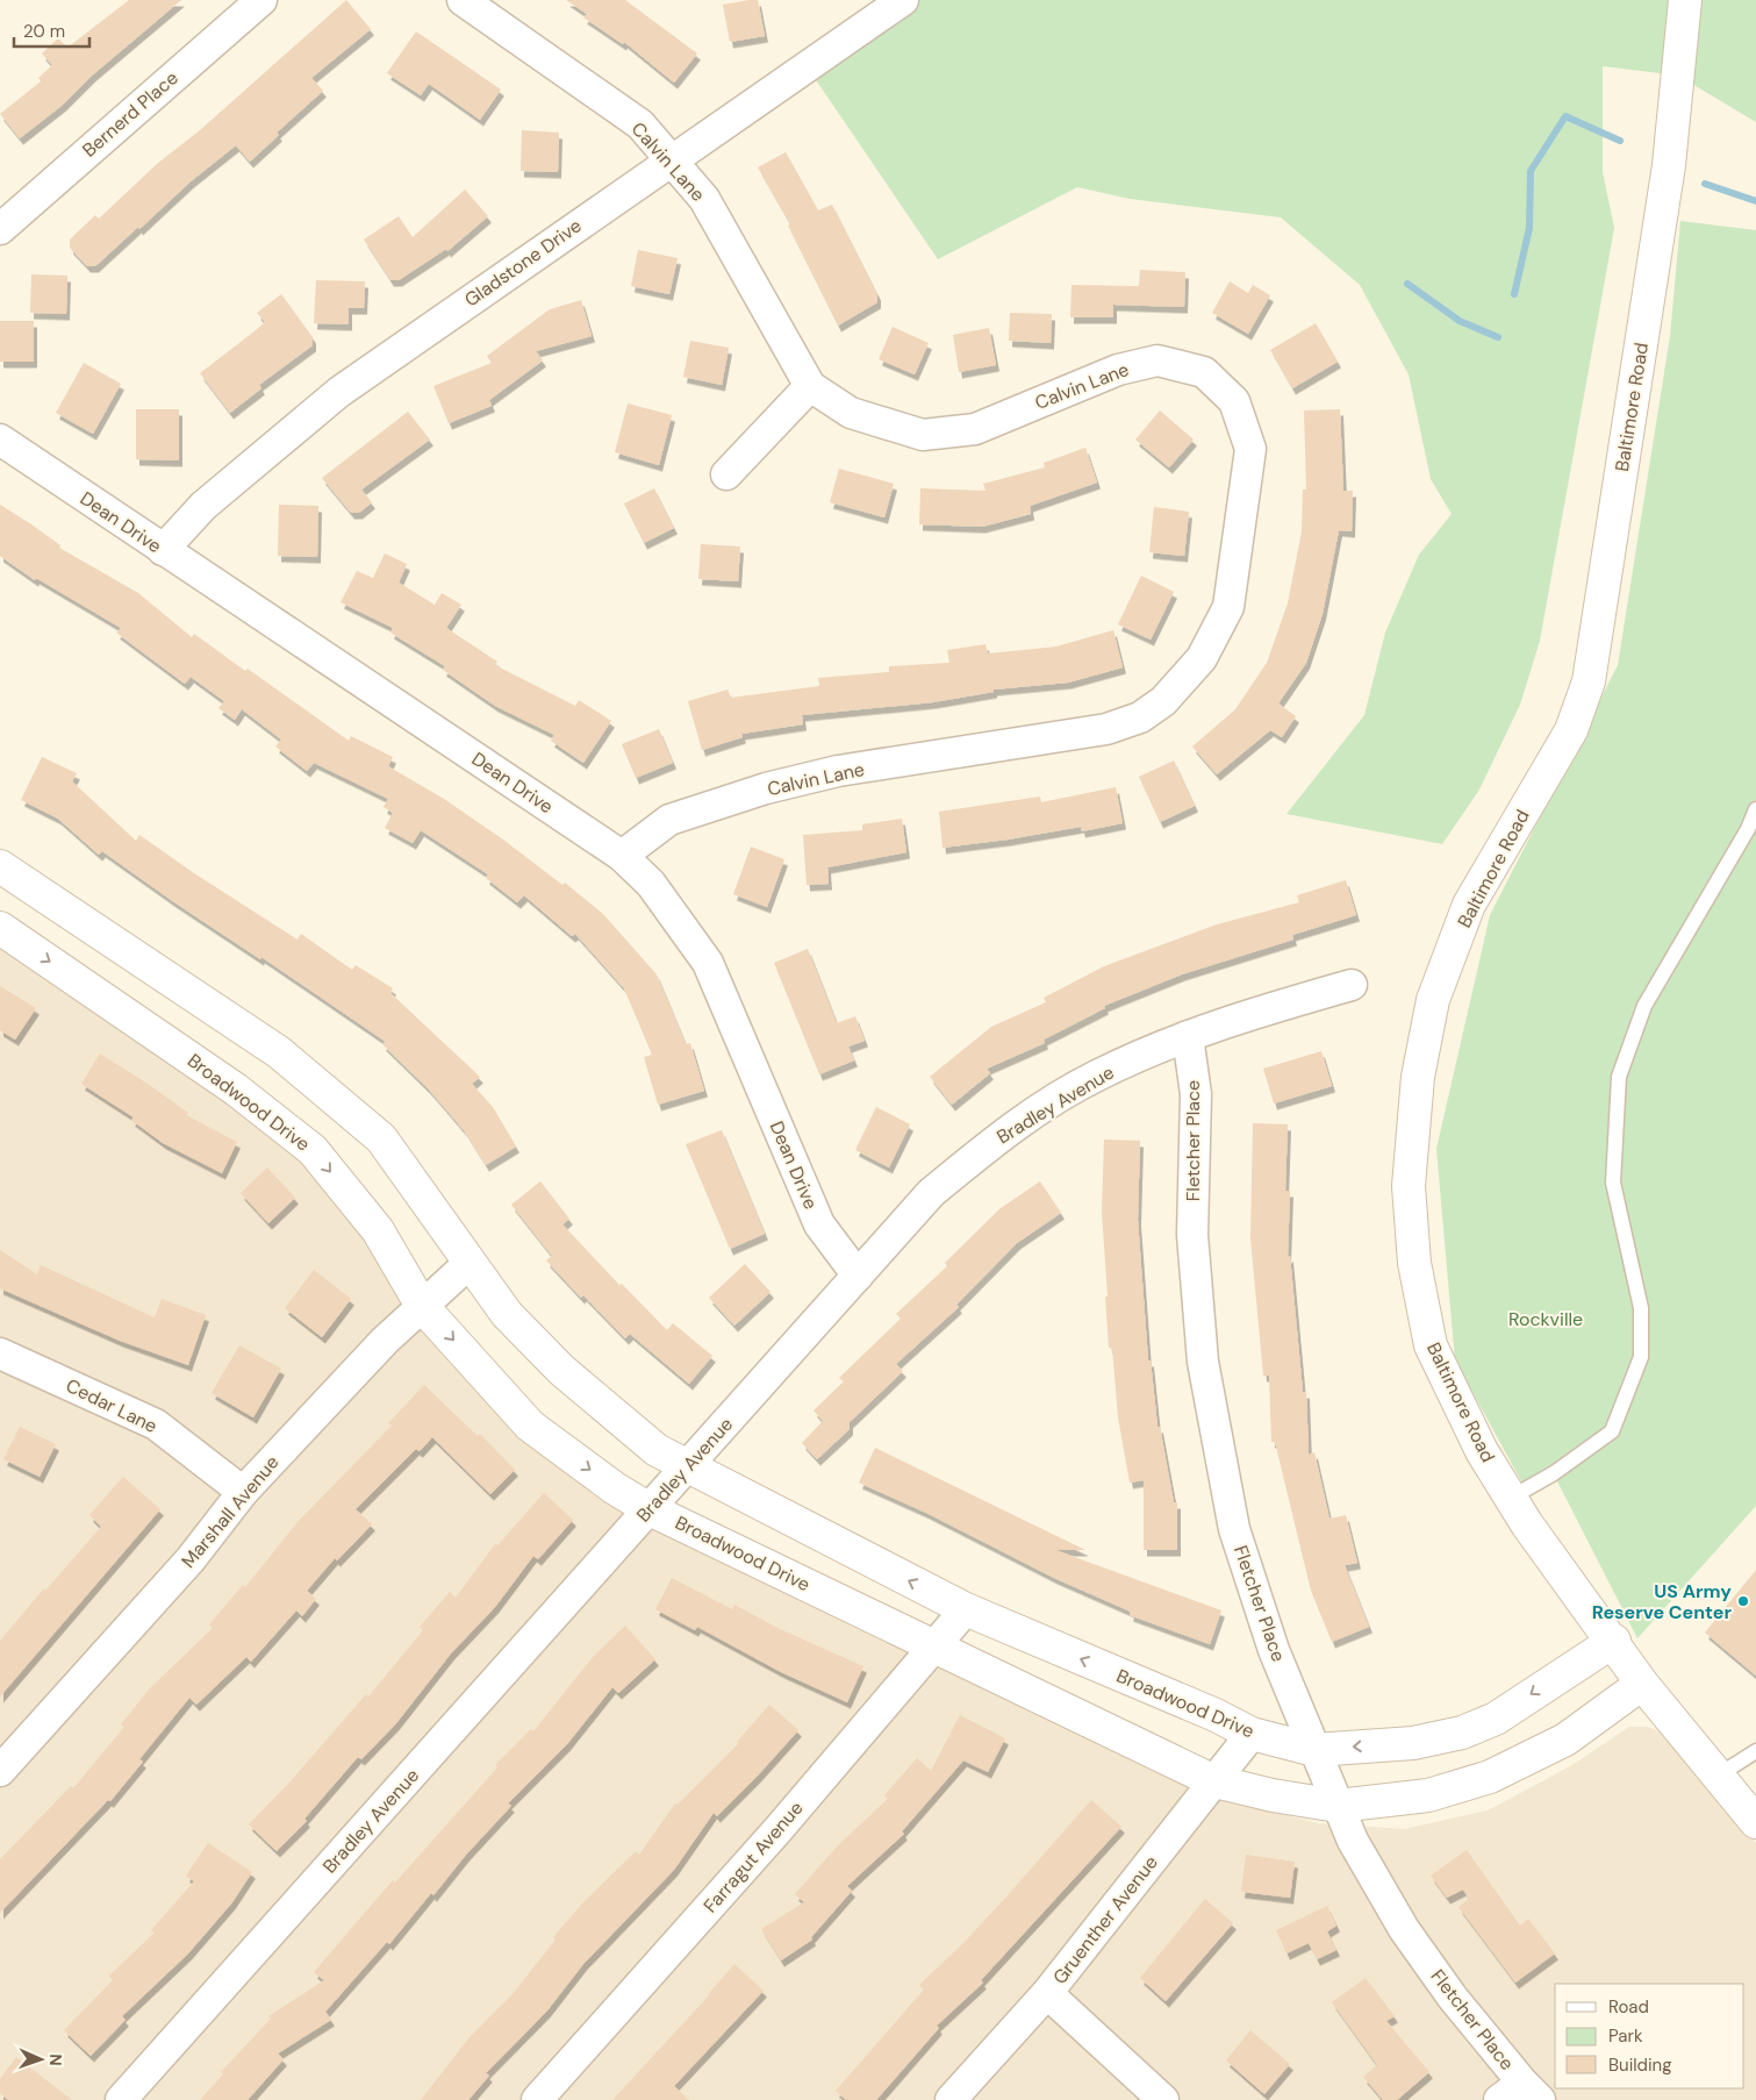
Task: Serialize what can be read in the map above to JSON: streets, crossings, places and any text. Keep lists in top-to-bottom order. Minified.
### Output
{"streets":{"street":["Bernerd Place","Calvin Lane","Gladstone Drive","Baltimore Road","Dean Drive","Broadwood Drive","Bradley Avenue","Fletcher Place","Cedar Lane","Marshall Avenue","Farragut Avenue","Gruenther Avenue"]},"crossings":[["Calvin Lane","Gladstone Drive"],["Calvin Lane","Dean Drive"],["Gladstone Drive","Dean Drive"],["Baltimore Road","Broadwood Drive"],["Dean Drive","Bradley Avenue"],["Broadwood Drive","Bradley Avenue"],["Broadwood Drive","Fletcher Place"],["Broadwood Drive","Marshall Avenue"],["Broadwood Drive","Farragut Avenue"],["Broadwood Drive","Gruenther Avenue"],["Bradley Avenue","Fletcher Place"],["Cedar Lane","Marshall Avenue"]],"parks":["Rockville"],"places":["US Army Reserve Center"],"legend":["Road","Park","Building"],"scale_bar":"20 m","north":"right"}
